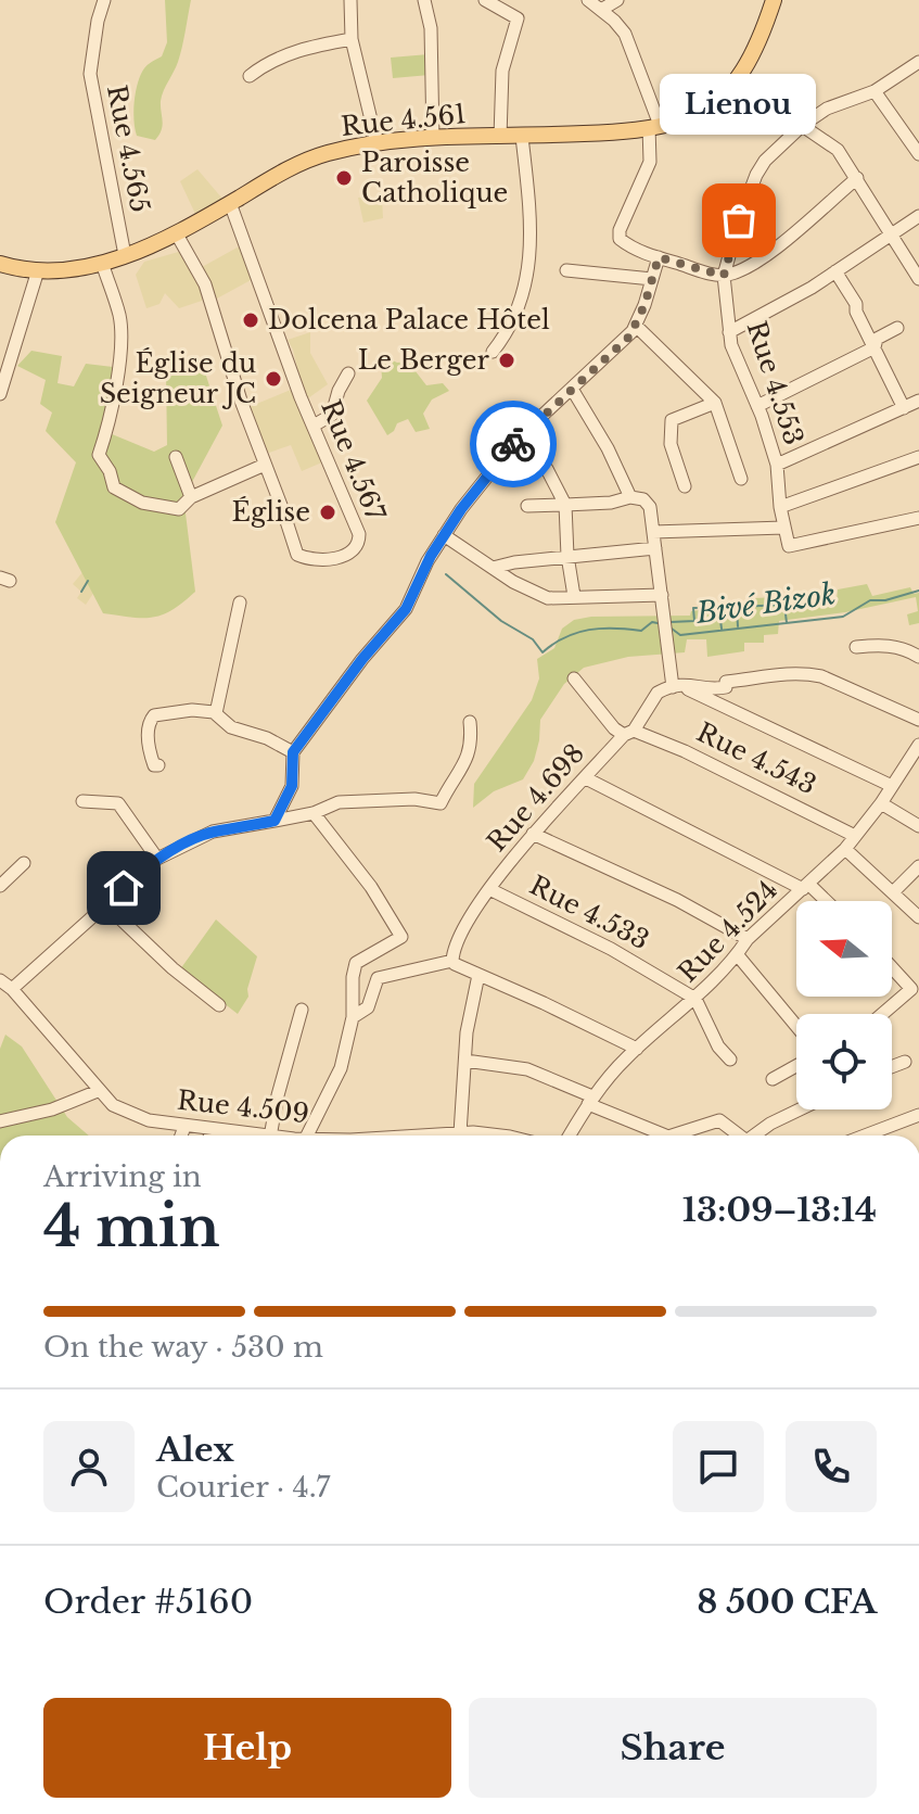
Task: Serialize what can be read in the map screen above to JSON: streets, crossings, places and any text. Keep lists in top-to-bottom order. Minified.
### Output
{"streets":{"main road":["Rue 4.561"],"street":["Rue 4.565","Rue 4.553","Rue 4.567","Rue 4.543","Rue 4.698","Rue 4.533","Rue 4.524","Rue 4.509"]},"crossings":[["Rue 4.561","Rue 4.565"],["Rue 4.561","Rue 4.567"],["Rue 4.543","Rue 4.698"],["Rue 4.543","Rue 4.524"],["Rue 4.698","Rue 4.533"],["Rue 4.533","Rue 4.524"]],"water":["Bivé Bizok"],"places":["Paroisse Catholique","Lienou","Dolcena Palace Hôtel","Le Berger","Église du Seigneur JC","Église"],"north":"left","page":{"bubble":"Lienou","heading":["4 min","Arriving in","13:09–13:14"],"panel":["Alex","Courier · 4.7","Order #5160","8 500 CFA"],"bar":"On the way · 530 m","buttons":["Help","Share"]}}
